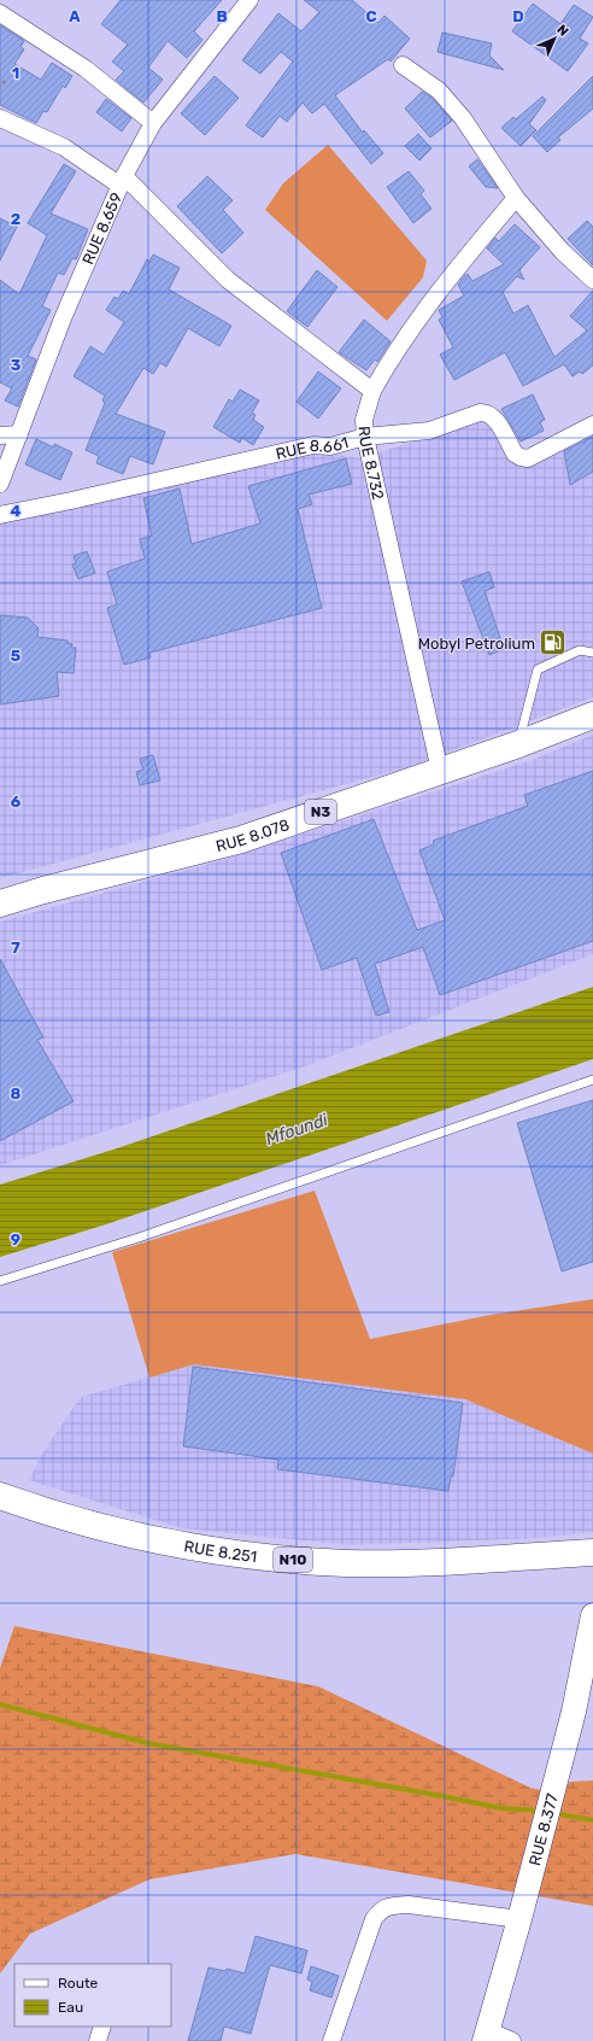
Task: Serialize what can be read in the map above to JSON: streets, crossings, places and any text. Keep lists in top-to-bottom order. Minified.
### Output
{"streets":{"highway":["N3","RUE 8.078","RUE 8.251","N10"],"street":["RUE 8.659","RUE 8.661","RUE 8.732","RUE 8.377"]},"crossings":[["RUE 8.661","RUE 8.732"],["RUE 8.732","RUE 8.078"]],"water":["Mfoundi"],"places":{"fuel station":["Mobyl Petrolium"]},"legend":["Route","Eau"],"north":"top right","grid":{"columns":["A","B","C","D"],"rows":["1","2","3","4","5","6","7","8","9"]}}
